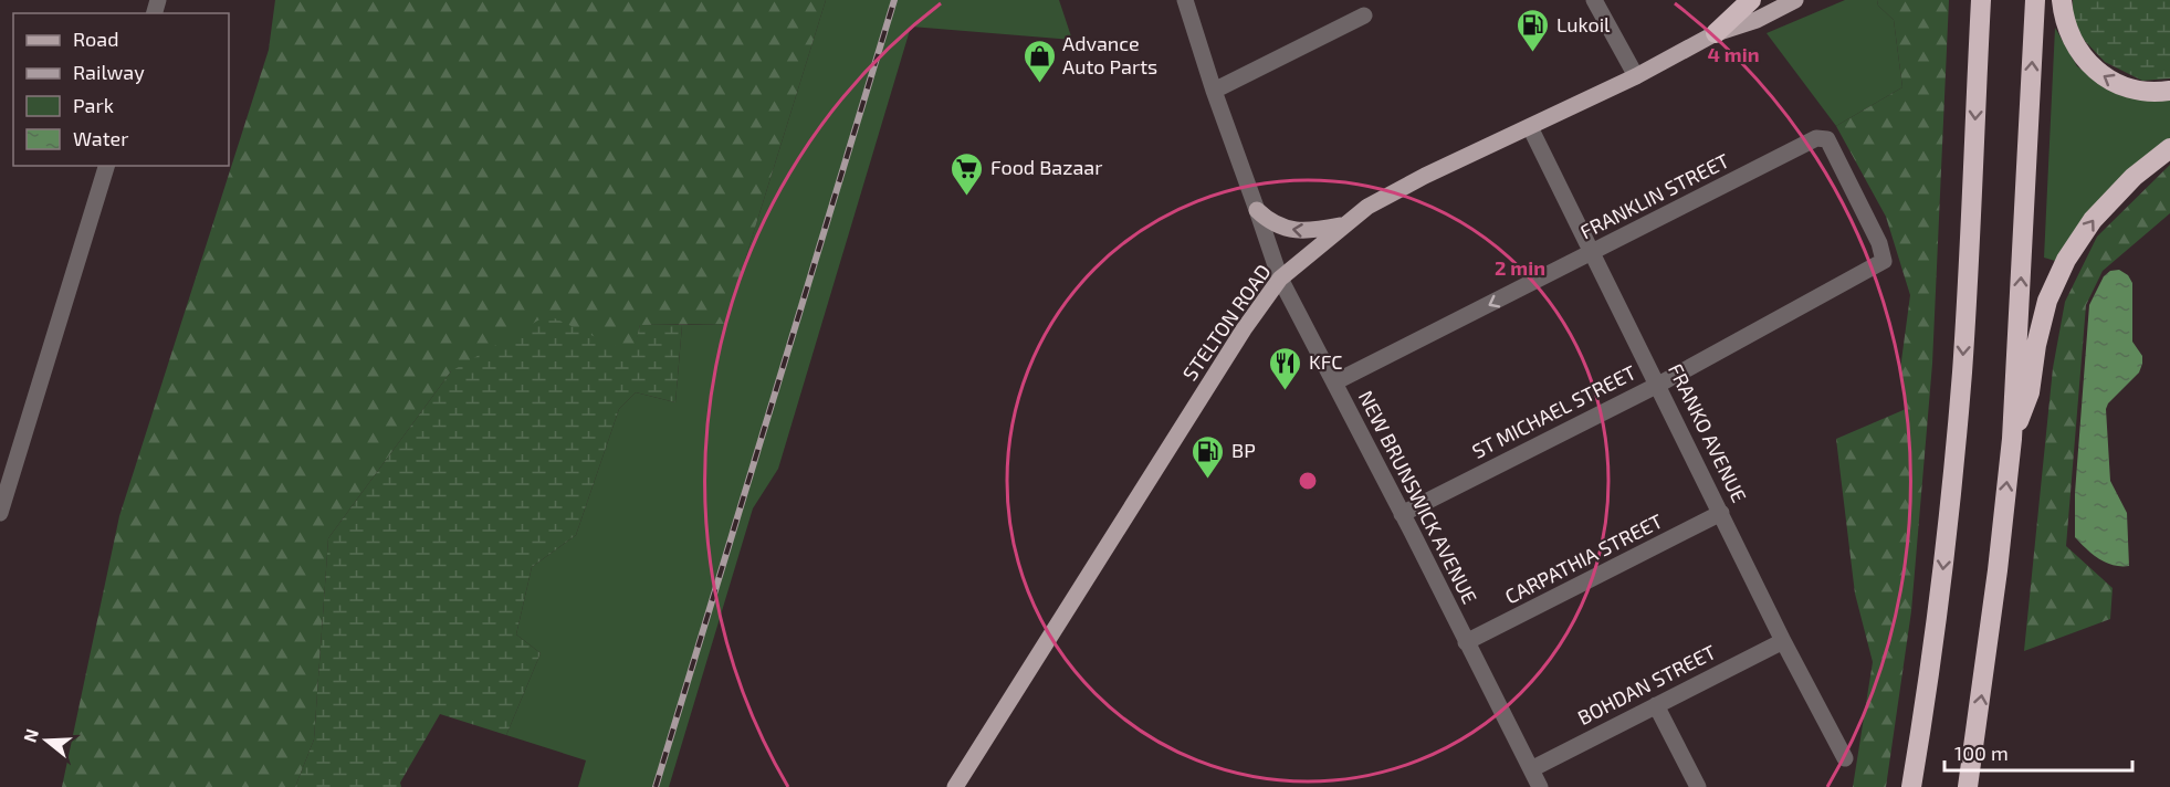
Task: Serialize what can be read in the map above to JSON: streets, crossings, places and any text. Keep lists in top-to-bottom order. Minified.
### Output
{"streets":{"main road":["STELTON ROAD"],"street":["FRANKLIN STREET","ST MICHAEL STREET","FRANKO AVENUE","NEW BRUNSWICK AVENUE","CARPATHIA STREET","BOHDAN STREET"]},"crossings":[["FRANKLIN STREET","ST MICHAEL STREET"],["FRANKLIN STREET","FRANKO AVENUE"],["FRANKLIN STREET","NEW BRUNSWICK AVENUE"],["STELTON ROAD","FRANKO AVENUE"],["STELTON ROAD","NEW BRUNSWICK AVENUE"],["ST MICHAEL STREET","FRANKO AVENUE"],["ST MICHAEL STREET","NEW BRUNSWICK AVENUE"],["FRANKO AVENUE","CARPATHIA STREET"],["FRANKO AVENUE","BOHDAN STREET"],["NEW BRUNSWICK AVENUE","CARPATHIA STREET"],["NEW BRUNSWICK AVENUE","BOHDAN STREET"]],"one_way":["FRANKLIN STREET"],"places":{"fuel station":["Lukoil","BP"],"shop":["Advance Auto Parts"],"supermarket":["Food Bazaar"],"restaurant":["KFC"]},"legend":["Road","Railway","Park","Water"],"scale_bar":"100 m","north":"left","rings":["4 min","2 min"]}
